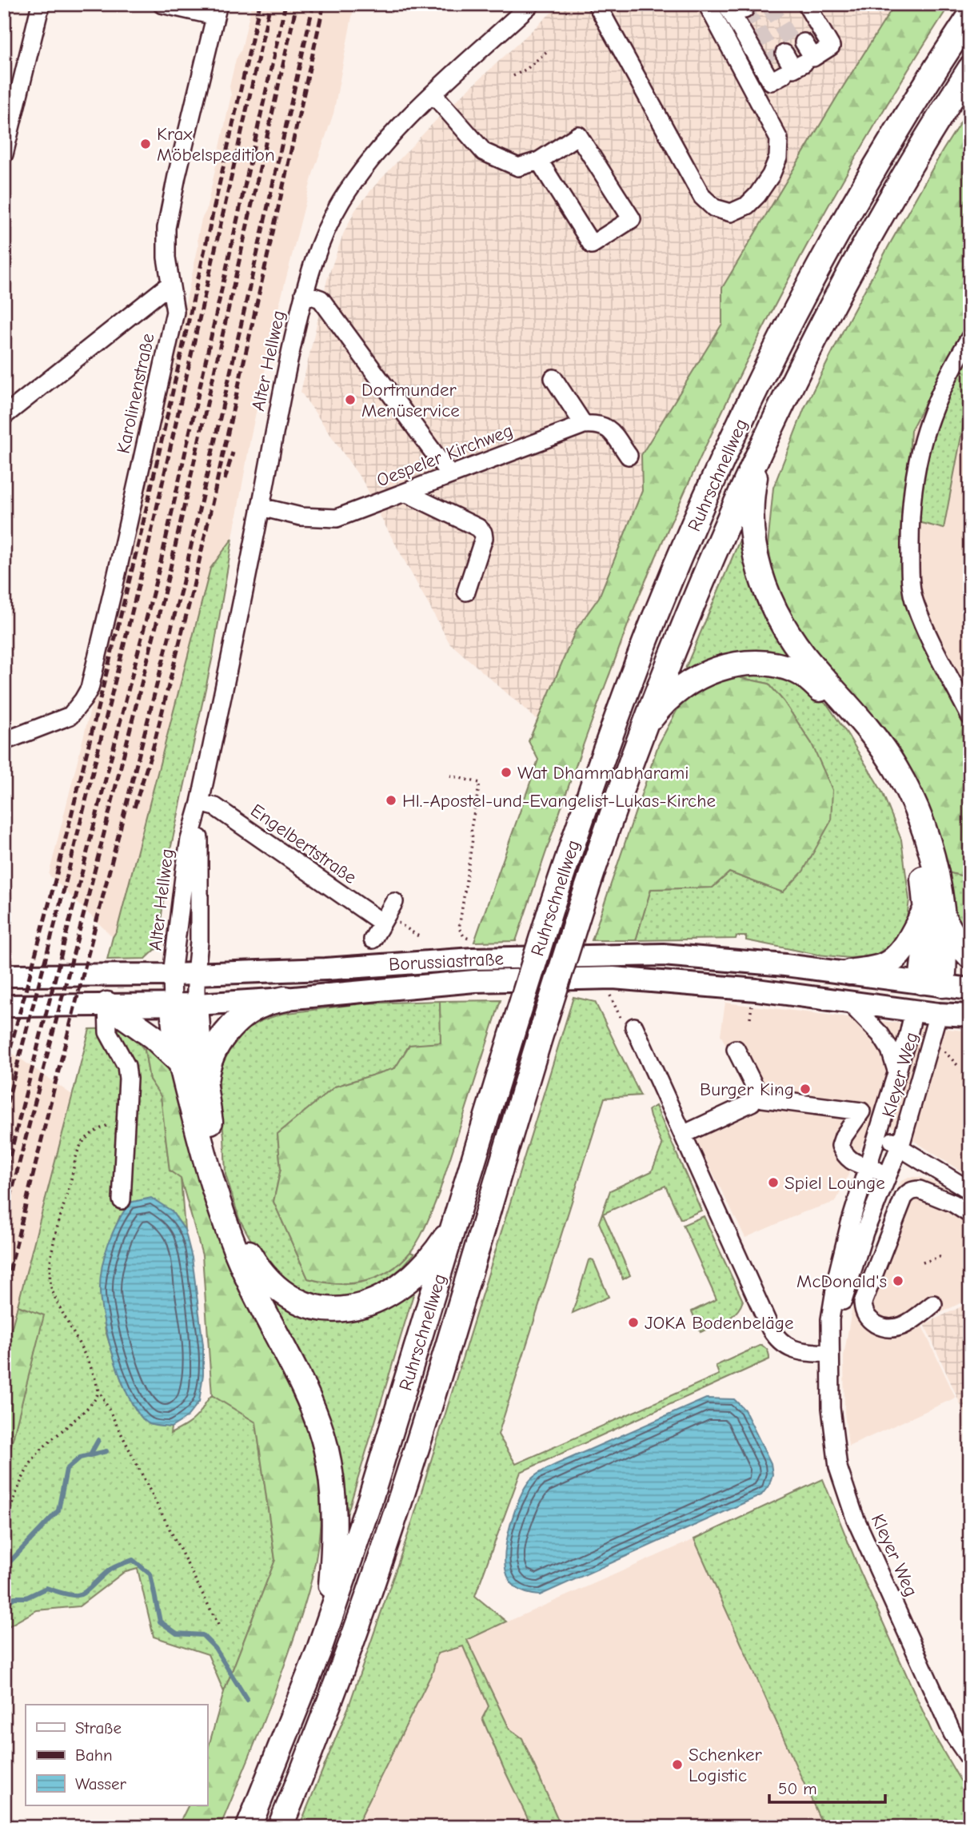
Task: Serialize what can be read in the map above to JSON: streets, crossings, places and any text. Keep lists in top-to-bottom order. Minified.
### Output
{"streets":{"highway":["Ruhrschnellweg"],"main road":["Borussiastraße"],"street":["Alter Hellweg","Karolinenstraße","Oespeler Kirchweg","Engelbertstraße","Kleyer Weg"]},"crossings":[["Alter Hellweg","Oespeler Kirchweg"],["Alter Hellweg","Engelbertstraße"],["Alter Hellweg","Borussiastraße"],["Borussiastraße","Kleyer Weg"]],"places":["Krax Möbelspedition","Dortmunder Menüservice","Wat Dhammabharami","Hl.-Apostel-und-Evangelist-Lukas-Kirche","Burger King","Spiel Lounge","McDonald's","JOKA Bodenbeläge","Schenker Logistic"],"legend":["Straße","Bahn","Wasser"],"scale_bar":"50 m"}
